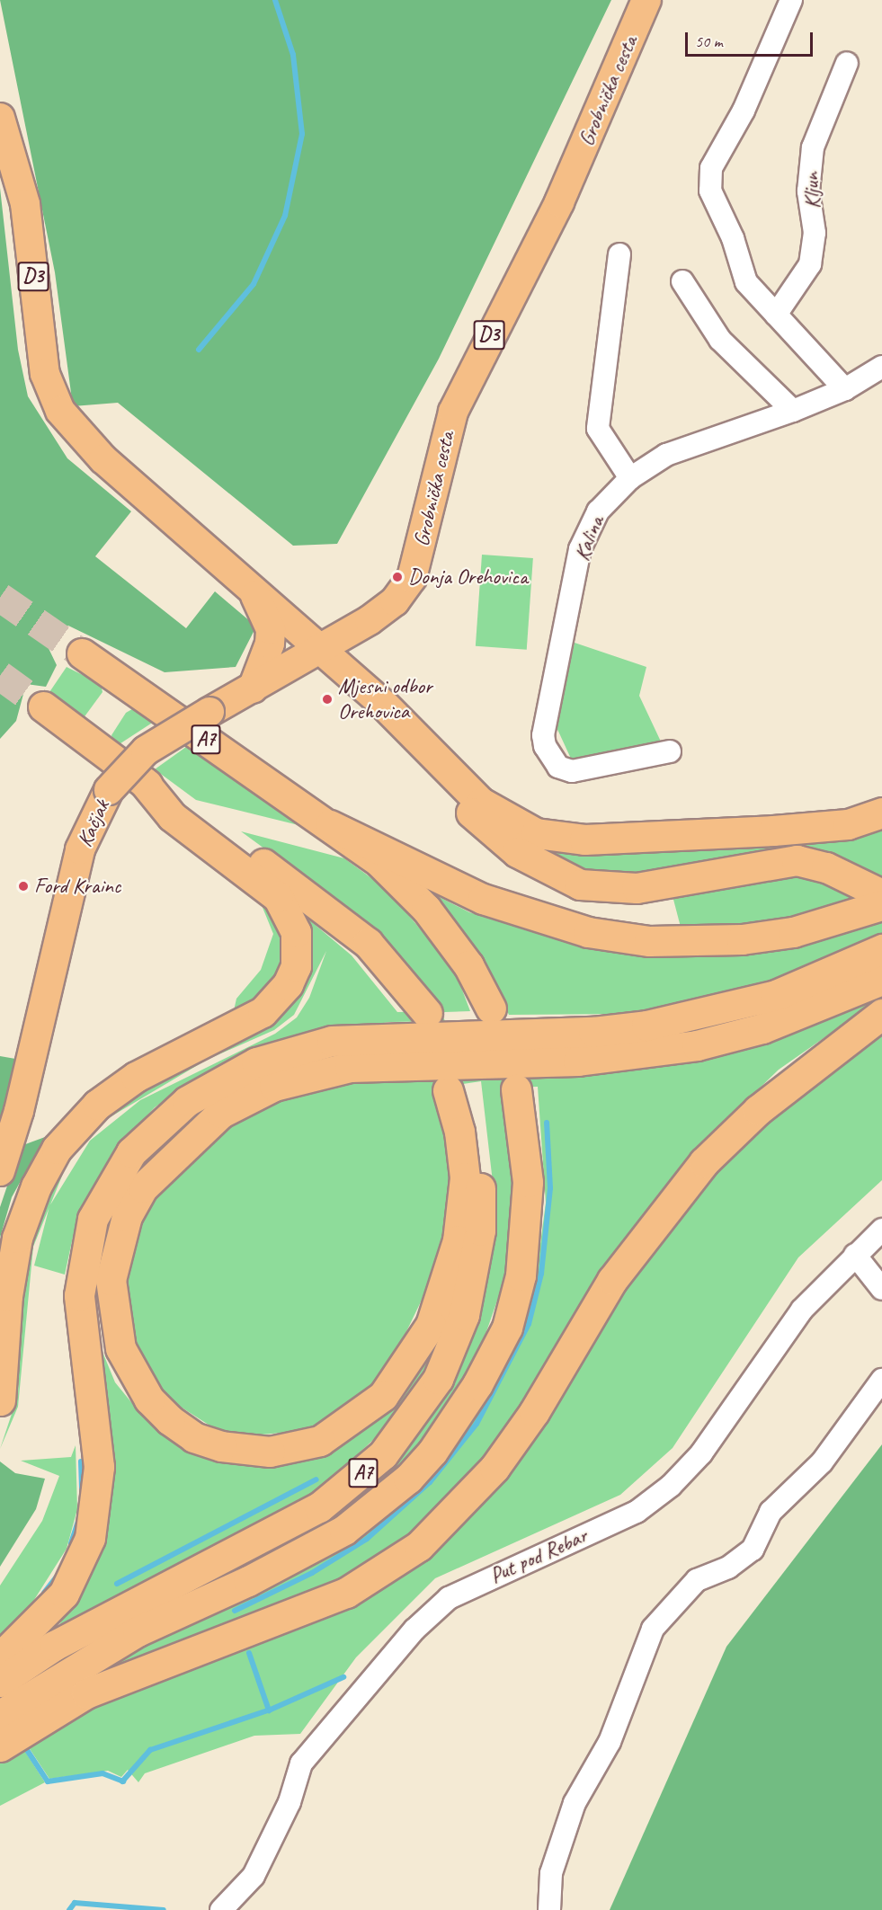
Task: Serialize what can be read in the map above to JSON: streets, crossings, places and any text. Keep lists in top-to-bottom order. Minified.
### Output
{"streets":{"highway":["A7"],"main road":["Grobnička cesta","D3","Kačjak"],"street":["Kljun","Kalina","Put pod Rebar"]},"crossings":[["Grobnička cesta","D3"],["Grobnička cesta","Kačjak"],["D3","Kačjak"]],"places":["Donja Orehovica","Mjesni odbor Orehovica","Ford Krainc"],"scale_bar":"50 m"}
